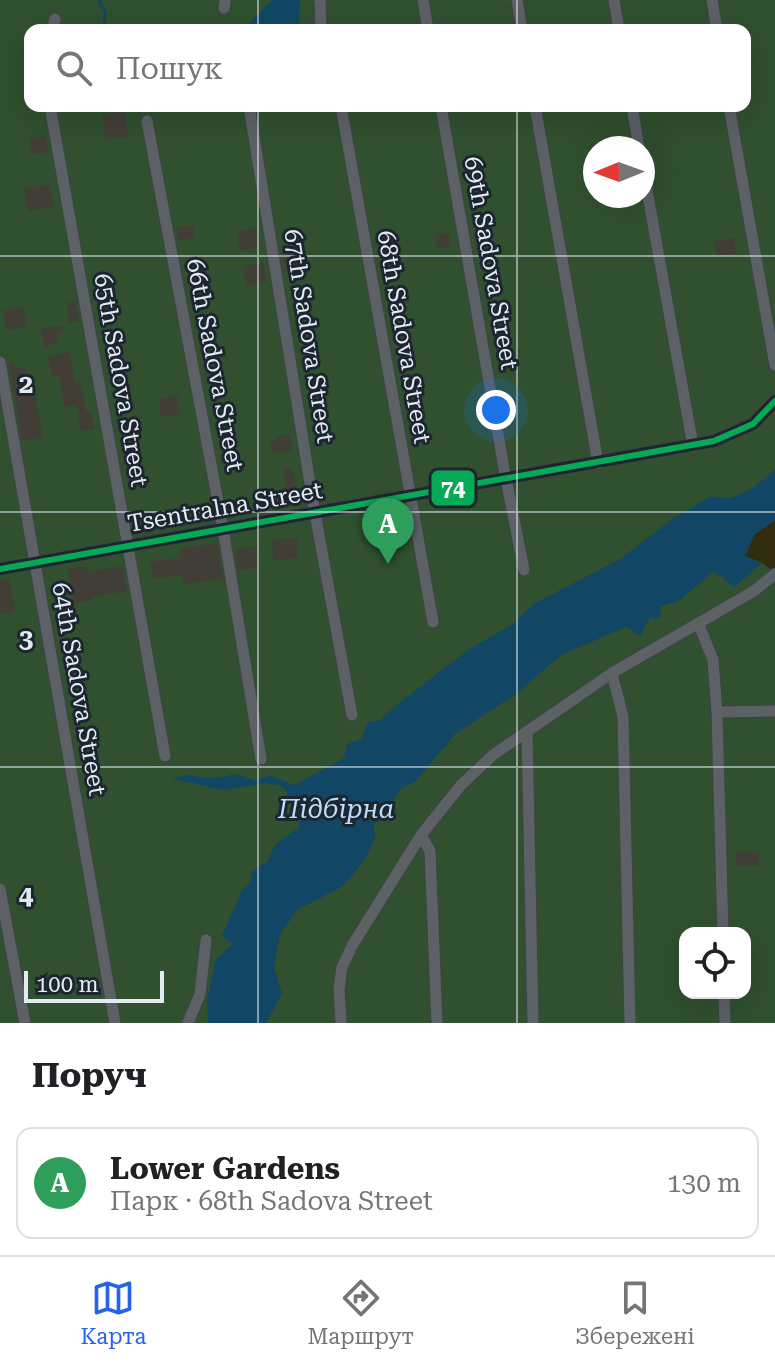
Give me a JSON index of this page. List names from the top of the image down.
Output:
{
  "streets": {
    "street": [
      "69th Sadova Street",
      "67th Sadova Street",
      "68th Sadova Street",
      "66th Sadova Street",
      "65th Sadova Street",
      "Tsentralna Street",
      "64th Sadova Street"
    ]
  },
  "crossings": [
    ["69th Sadova Street", "Tsentralna Street"],
    ["67th Sadova Street", "Tsentralna Street"],
    ["68th Sadova Street", "Tsentralna Street"],
    ["66th Sadova Street", "Tsentralna Street"],
    ["65th Sadova Street", "Tsentralna Street"],
    ["Tsentralna Street", "64th Sadova Street"]
  ],
  "water": ["Підбірна"],
  "lines": ["transit line 74"],
  "scale_bar": "100 m",
  "north": "left",
  "page": {
    "search": "Пошук",
    "pins": "A",
    "scale": "100 m",
    "heading": "Поруч",
    "list": [
      {
        "mark": "A",
        "name": "Lower Gardens",
        "note": "Парк · 68th Sadova Street",
        "value": "130 m"
      }
    ],
    "nav": ["Карта", "Маршрут", "Збережені"]
  },
  "grid": {
    "rows": ["2", "3", "4"]
  }
}
